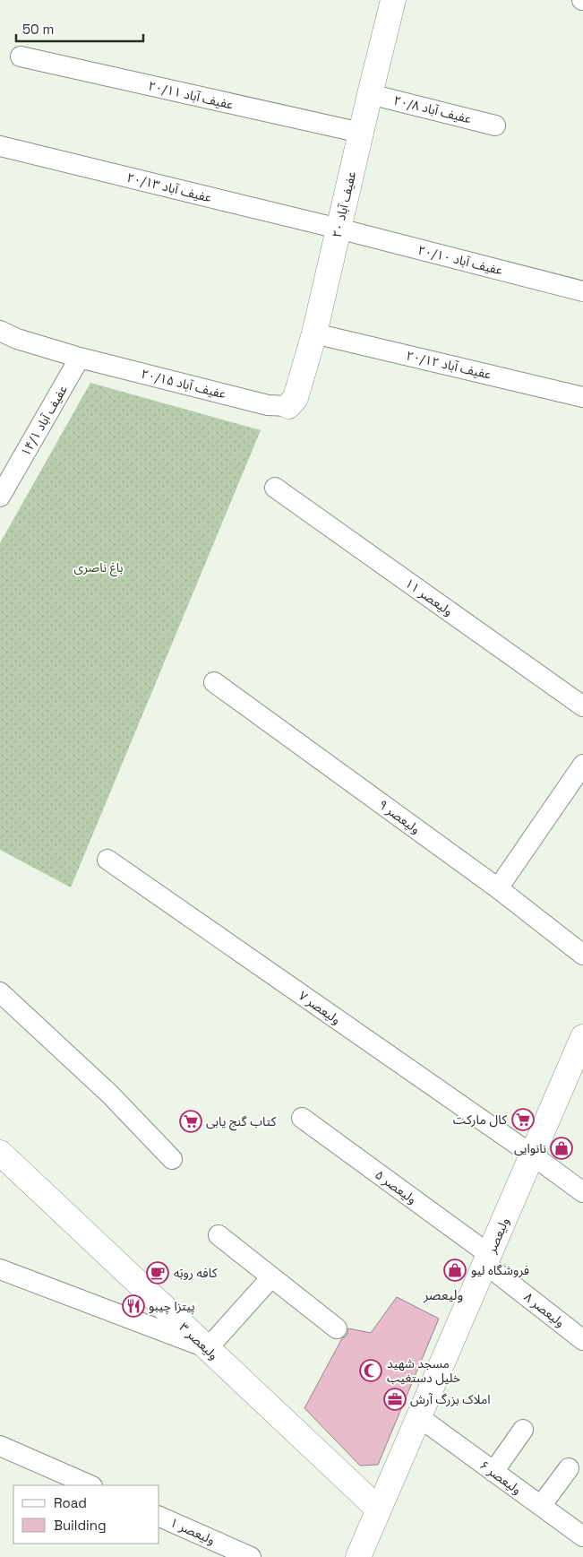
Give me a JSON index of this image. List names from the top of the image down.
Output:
{
  "streets": {
    "street": [
      "عفیف آباد ۲۰/۱۱",
      "عفیف آباد ۲۰/۸",
      "عفیف آباد ۲۰/۱۳",
      "عفیف آباد ۲۰",
      "عفیف آباد ۲۰/۱۰",
      "عفیف آباد ۲۰/۱۲",
      "عفیف آباد ۲۰/۱۵",
      "عفیف آباد ۱۴/۱",
      "۱۱ ولیعصر",
      "۹ ولیعصر",
      "۷ ولیعصر",
      "۵ ولیعصر",
      "ولیعصر",
      "۸ ولیعصر",
      "۳ ولیعصر",
      "۶ ولیعصر",
      "۱ ولیعصر"
    ]
  },
  "crossings": [
    ["عفیف آباد ۲۰/۱۱", "عفیف آباد ۲۰"],
    ["عفیف آباد ۲۰/۸", "عفیف آباد ۲۰"],
    ["عفیف آباد ۲۰/۱۳", "عفیف آباد ۲۰"],
    ["عفیف آباد ۲۰/۱۳", "عفیف آباد ۲۰/۱۰"],
    ["عفیف آباد ۲۰", "عفیف آباد ۲۰/۱۰"],
    ["عفیف آباد ۲۰", "عفیف آباد ۲۰/۱۲"],
    ["عفیف آباد ۲۰", "عفیف آباد ۲۰/۱۵"],
    ["عفیف آباد ۲۰/۱۵", "عفیف آباد ۱۴/۱"],
    ["۷ ولیعصر", "ولیعصر"],
    ["۵ ولیعصر", "ولیعصر"],
    ["۵ ولیعصر", "۸ ولیعصر"],
    ["ولیعصر", "۸ ولیعصر"],
    ["ولیعصر", "۳ ولیعصر"],
    ["ولیعصر", "۶ ولیعصر"]
  ],
  "districts": ["ولیعصر"],
  "parks": ["باغ ناصری"],
  "places": {
    "supermarket": ["کال مارکت", "کتاب گنج یابی"],
    "shop": ["نانوایی", "فروشگاه لیو"],
    "cafe": ["کافه روبَه"],
    "restaurant": ["پیتزا چیبو"],
    "mosque": ["مسجد شهید خلیل دستغیب"],
    "office": ["املاک بزرگ آرش"]
  },
  "legend": ["Road", "Building"],
  "scale_bar": "50 m"
}
